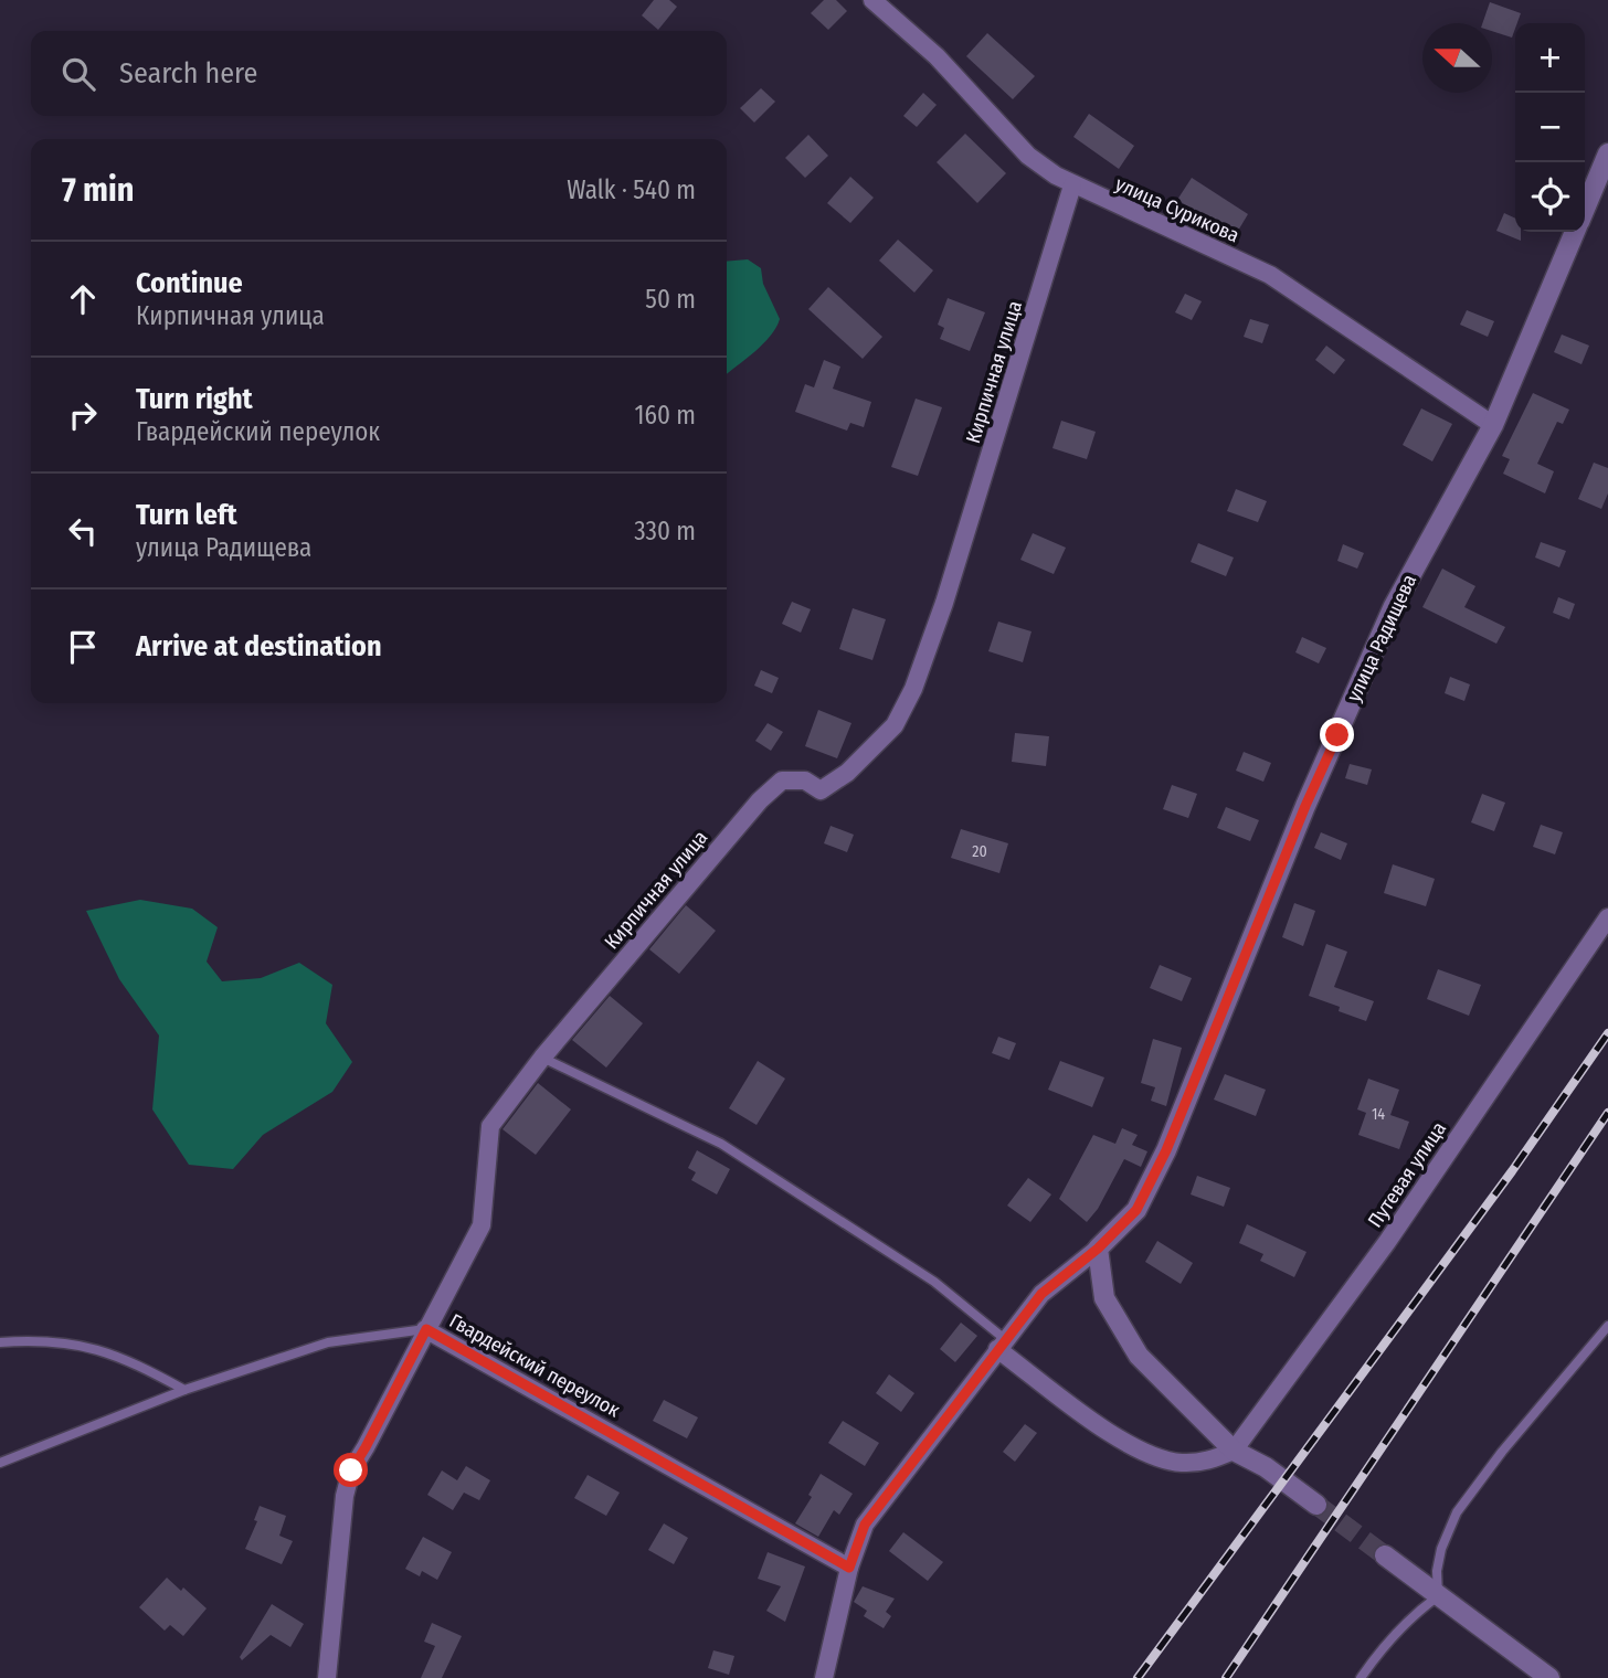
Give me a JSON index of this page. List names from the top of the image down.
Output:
{
  "streets": {
    "street": [
      "улица Сурикова",
      "Кирпичная улица",
      "улица Радищева",
      "Путевая улица",
      "Гвардейский переулок"
    ]
  },
  "crossings": [
    ["улица Сурикова", "Кирпичная улица"],
    ["улица Сурикова", "улица Радищева"],
    ["Кирпичная улица", "Гвардейский переулок"],
    ["улица Радищева", "Гвардейский переулок"]
  ],
  "house_numbers": ["20", "14"],
  "north": "left",
  "page": {
    "map_buttons": ["+", "−"],
    "search": "Search here",
    "heading": ["7 min", "Walk · 540 m"],
    "list": [
      ["Continue", "Кирпичная улица", "50 m"],
      ["Turn right", "Гвардейский переулок", "160 m"],
      ["Turn left", "улица Радищева", "330 m"],
      "Arrive at destination"
    ]
  }
}
